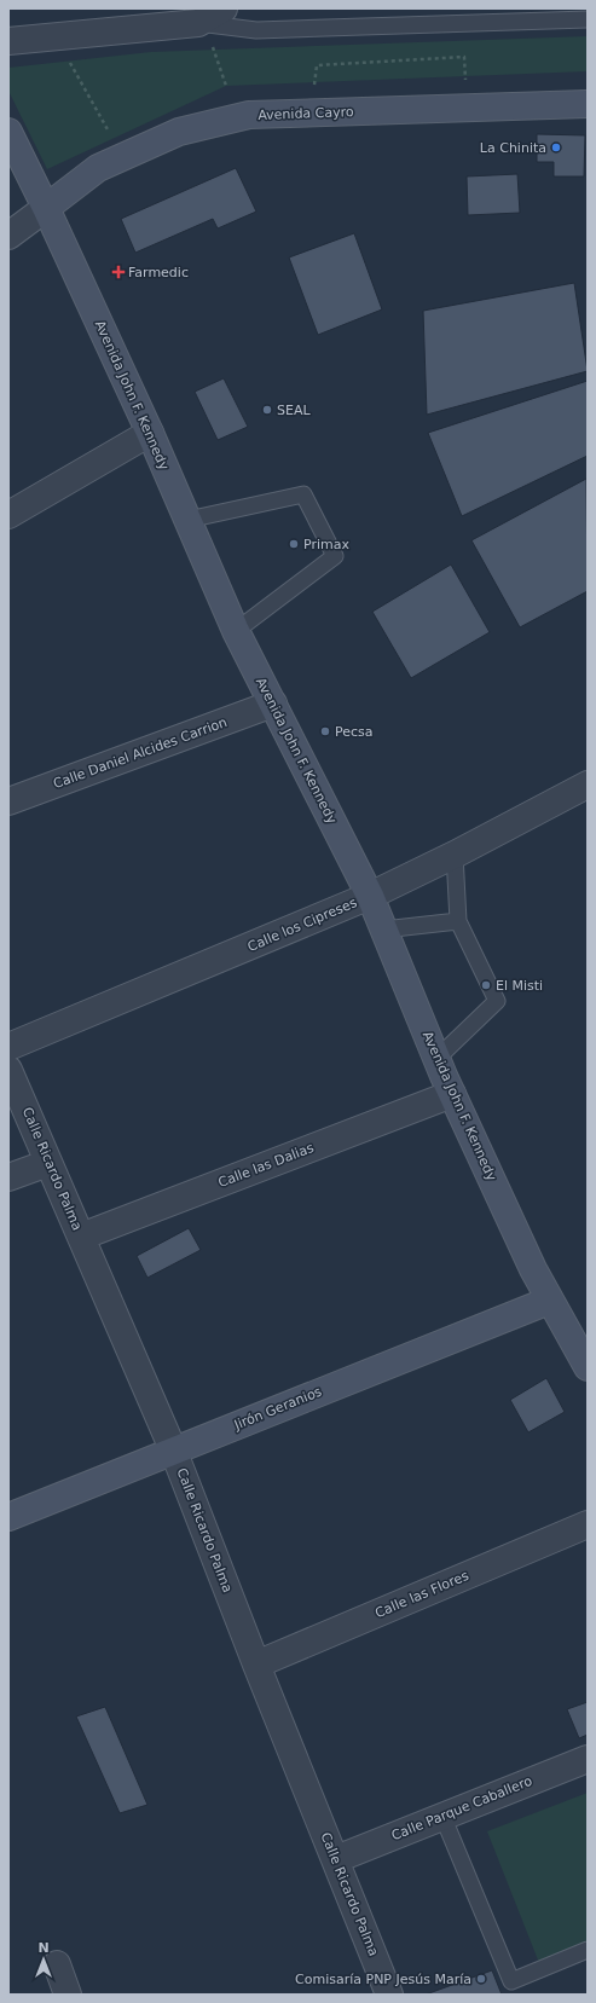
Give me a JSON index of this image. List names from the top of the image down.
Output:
{
  "streets": {
    "main road": ["Avenida Cayro", "Avenida John F. Kennedy", "Jirón Geranios"],
    "street": [
      "Calle Daniel Alcides Carrion",
      "Calle los Cipreses",
      "Calle las Dalias",
      "Calle Ricardo Palma",
      "Calle las Flores",
      "Calle Parque Caballero"
    ]
  },
  "crossings": [
    ["Avenida Cayro", "Avenida John F. Kennedy"],
    ["Avenida John F. Kennedy", "Calle Daniel Alcides Carrion"],
    ["Avenida John F. Kennedy", "Calle los Cipreses"],
    ["Avenida John F. Kennedy", "Calle las Dalias"],
    ["Avenida John F. Kennedy", "Jirón Geranios"],
    ["Calle las Dalias", "Calle Ricardo Palma"],
    ["Calle Ricardo Palma", "Jirón Geranios"],
    ["Calle Ricardo Palma", "Calle las Flores"],
    ["Calle Ricardo Palma", "Calle Parque Caballero"]
  ],
  "places": {
    "other": [
      "La Chinita",
      "SEAL",
      "Primax",
      "Pecsa",
      "El Misti",
      "Comisaría PNP Jesús María"
    ],
    "health": ["Farmedic"]
  },
  "north": "top"
}
